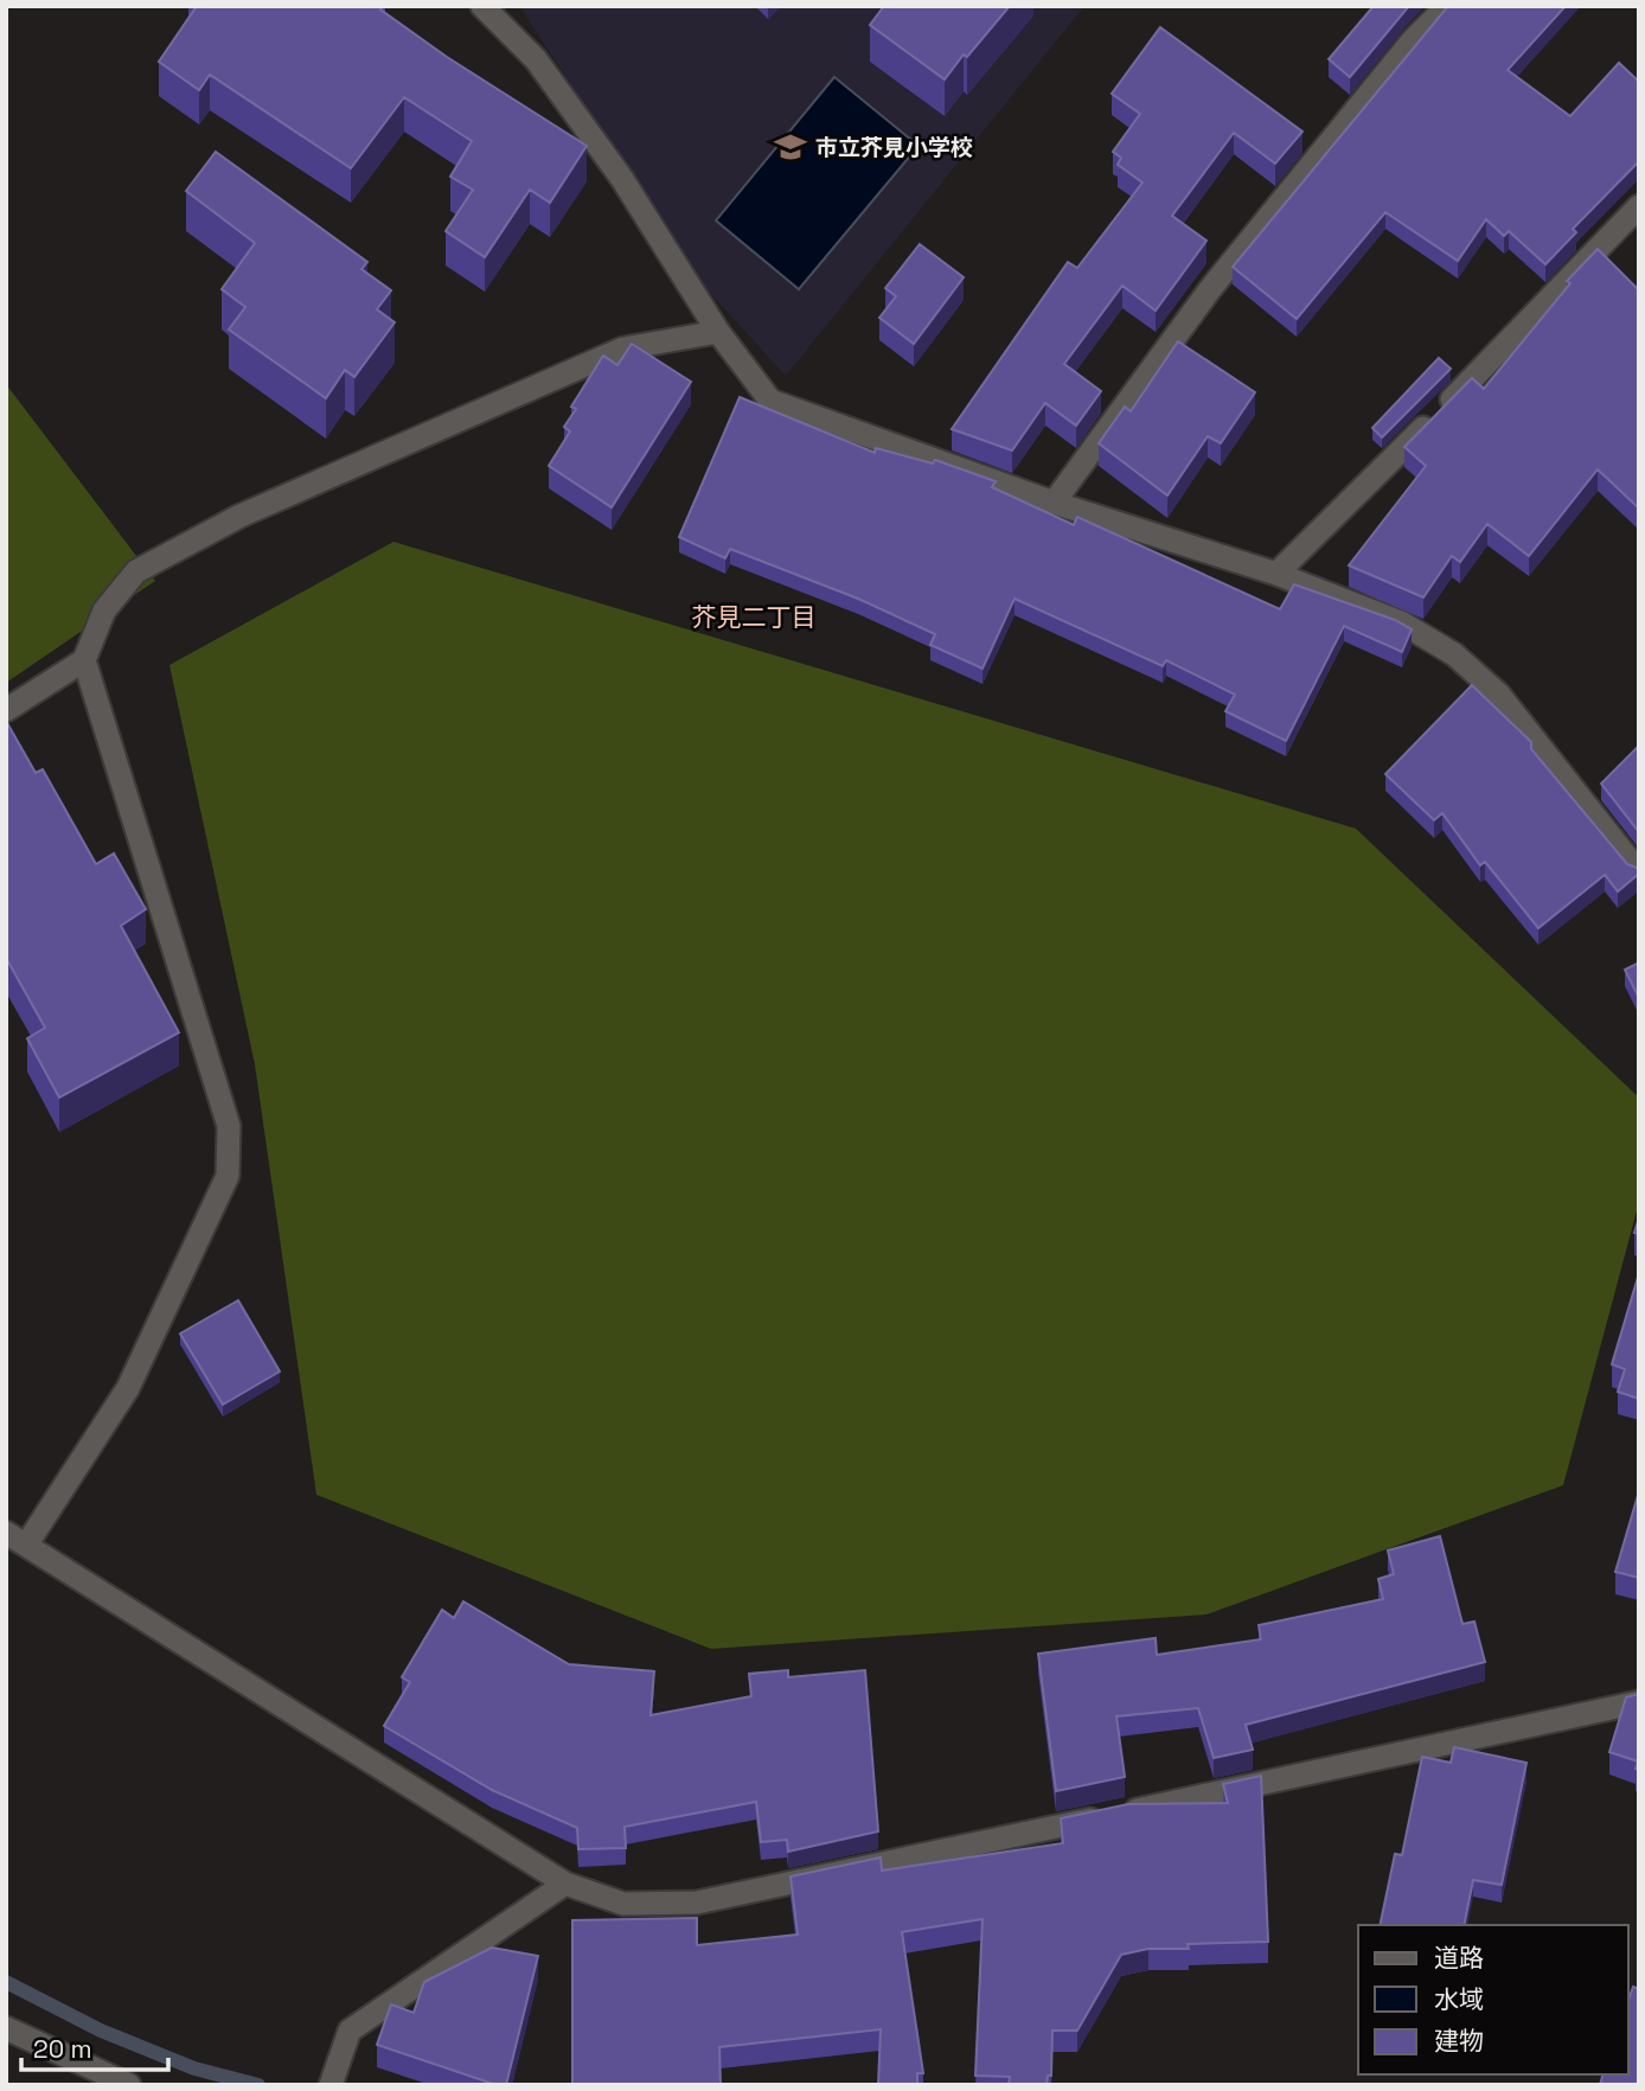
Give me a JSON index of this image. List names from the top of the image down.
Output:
{
  "districts": ["芥見二丁目"],
  "places": {
    "school or university": ["市立芥見小学校"]
  },
  "legend": ["道路", "水域", "建物"],
  "scale_bar": "20 m"
}
